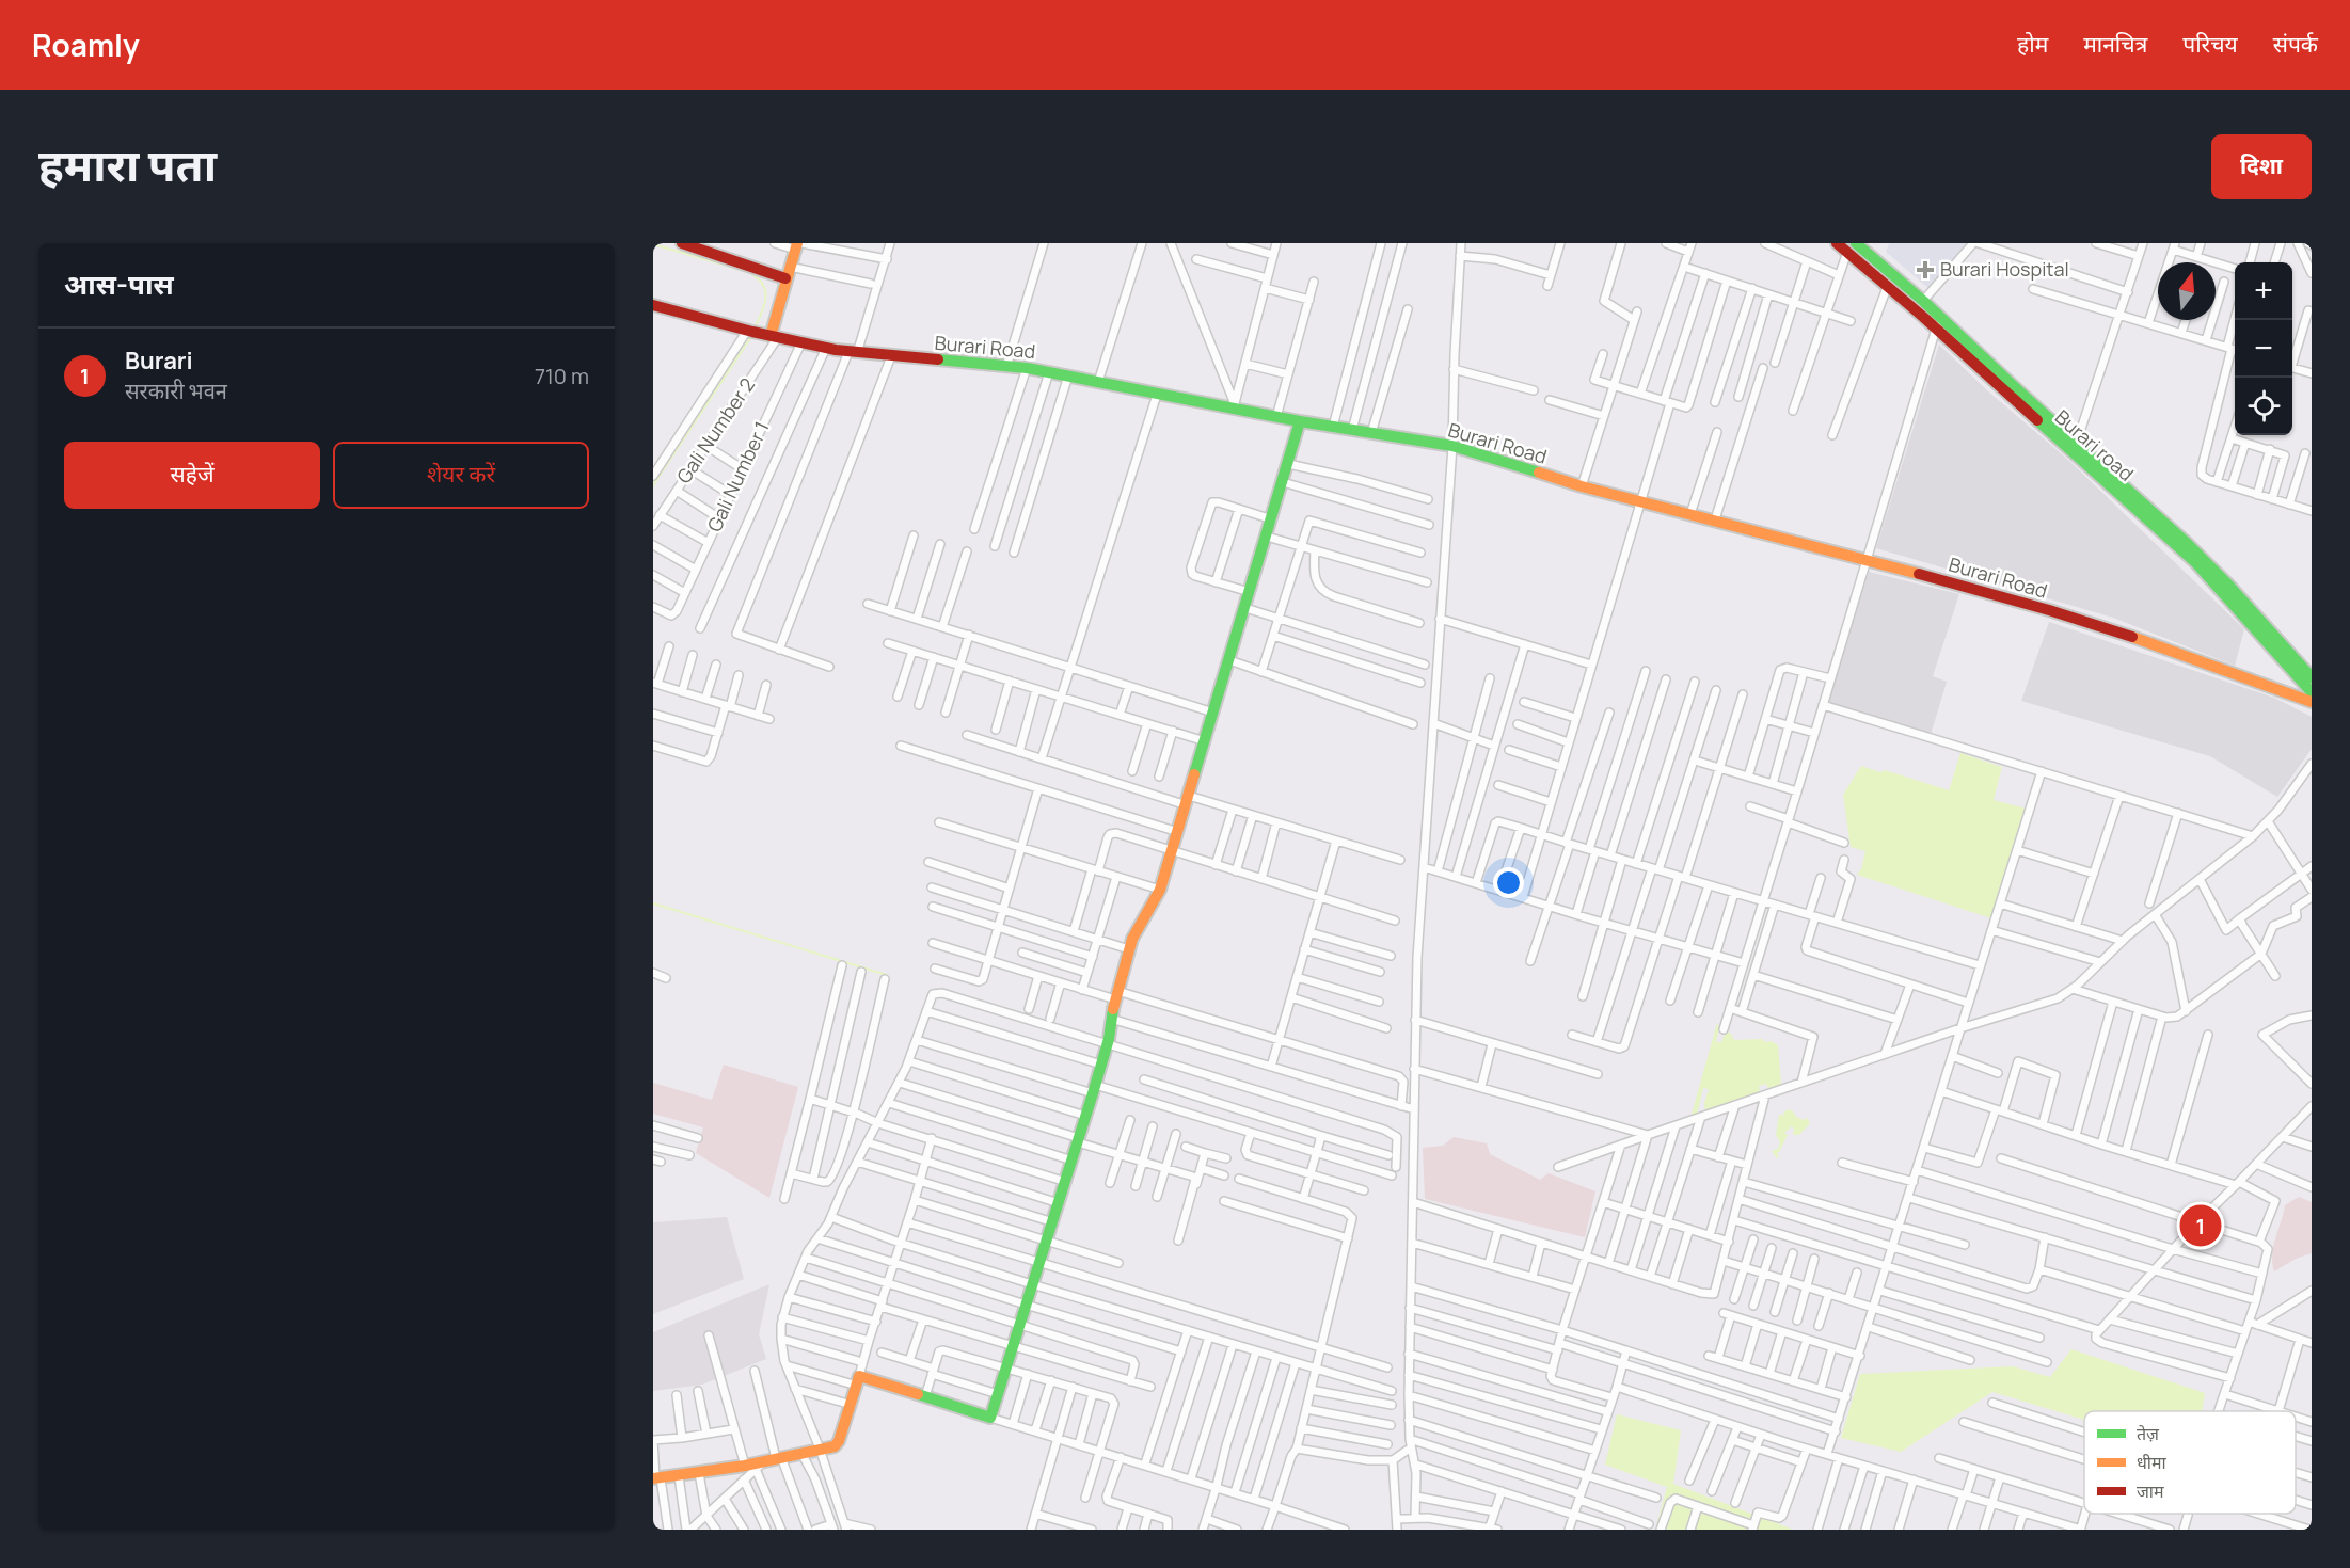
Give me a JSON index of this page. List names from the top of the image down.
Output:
{
  "streets": {
    "main road": ["Burari Road", "Burari road"],
    "street": ["Gali Number 2", "Gali Number 1"]
  },
  "crossings": [
    ["Burari Road", "Gali Number 2"],
    ["Burari Road", "Gali Number 1"]
  ],
  "places": {
    "health": ["Burari Hospital"]
  },
  "legend": ["तेज़", "धीमा", "जाम"],
  "north": "top",
  "page": {
    "header": "Roamly",
    "nav": [
      "होम",
      "मानचित्र",
      "परिचय",
      "संपर्क"
    ],
    "title": "हमारा पता",
    "buttons": [
      "दिशा",
      ["सहेजें", "शेयर करें"]
    ],
    "heading": "आस-पास",
    "map_buttons": ["+", "−"],
    "list": [
      {
        "mark": "1",
        "name": "Burari",
        "note": "सरकारी भवन",
        "value": "710 m"
      }
    ],
    "pins": "1"
  }
}
